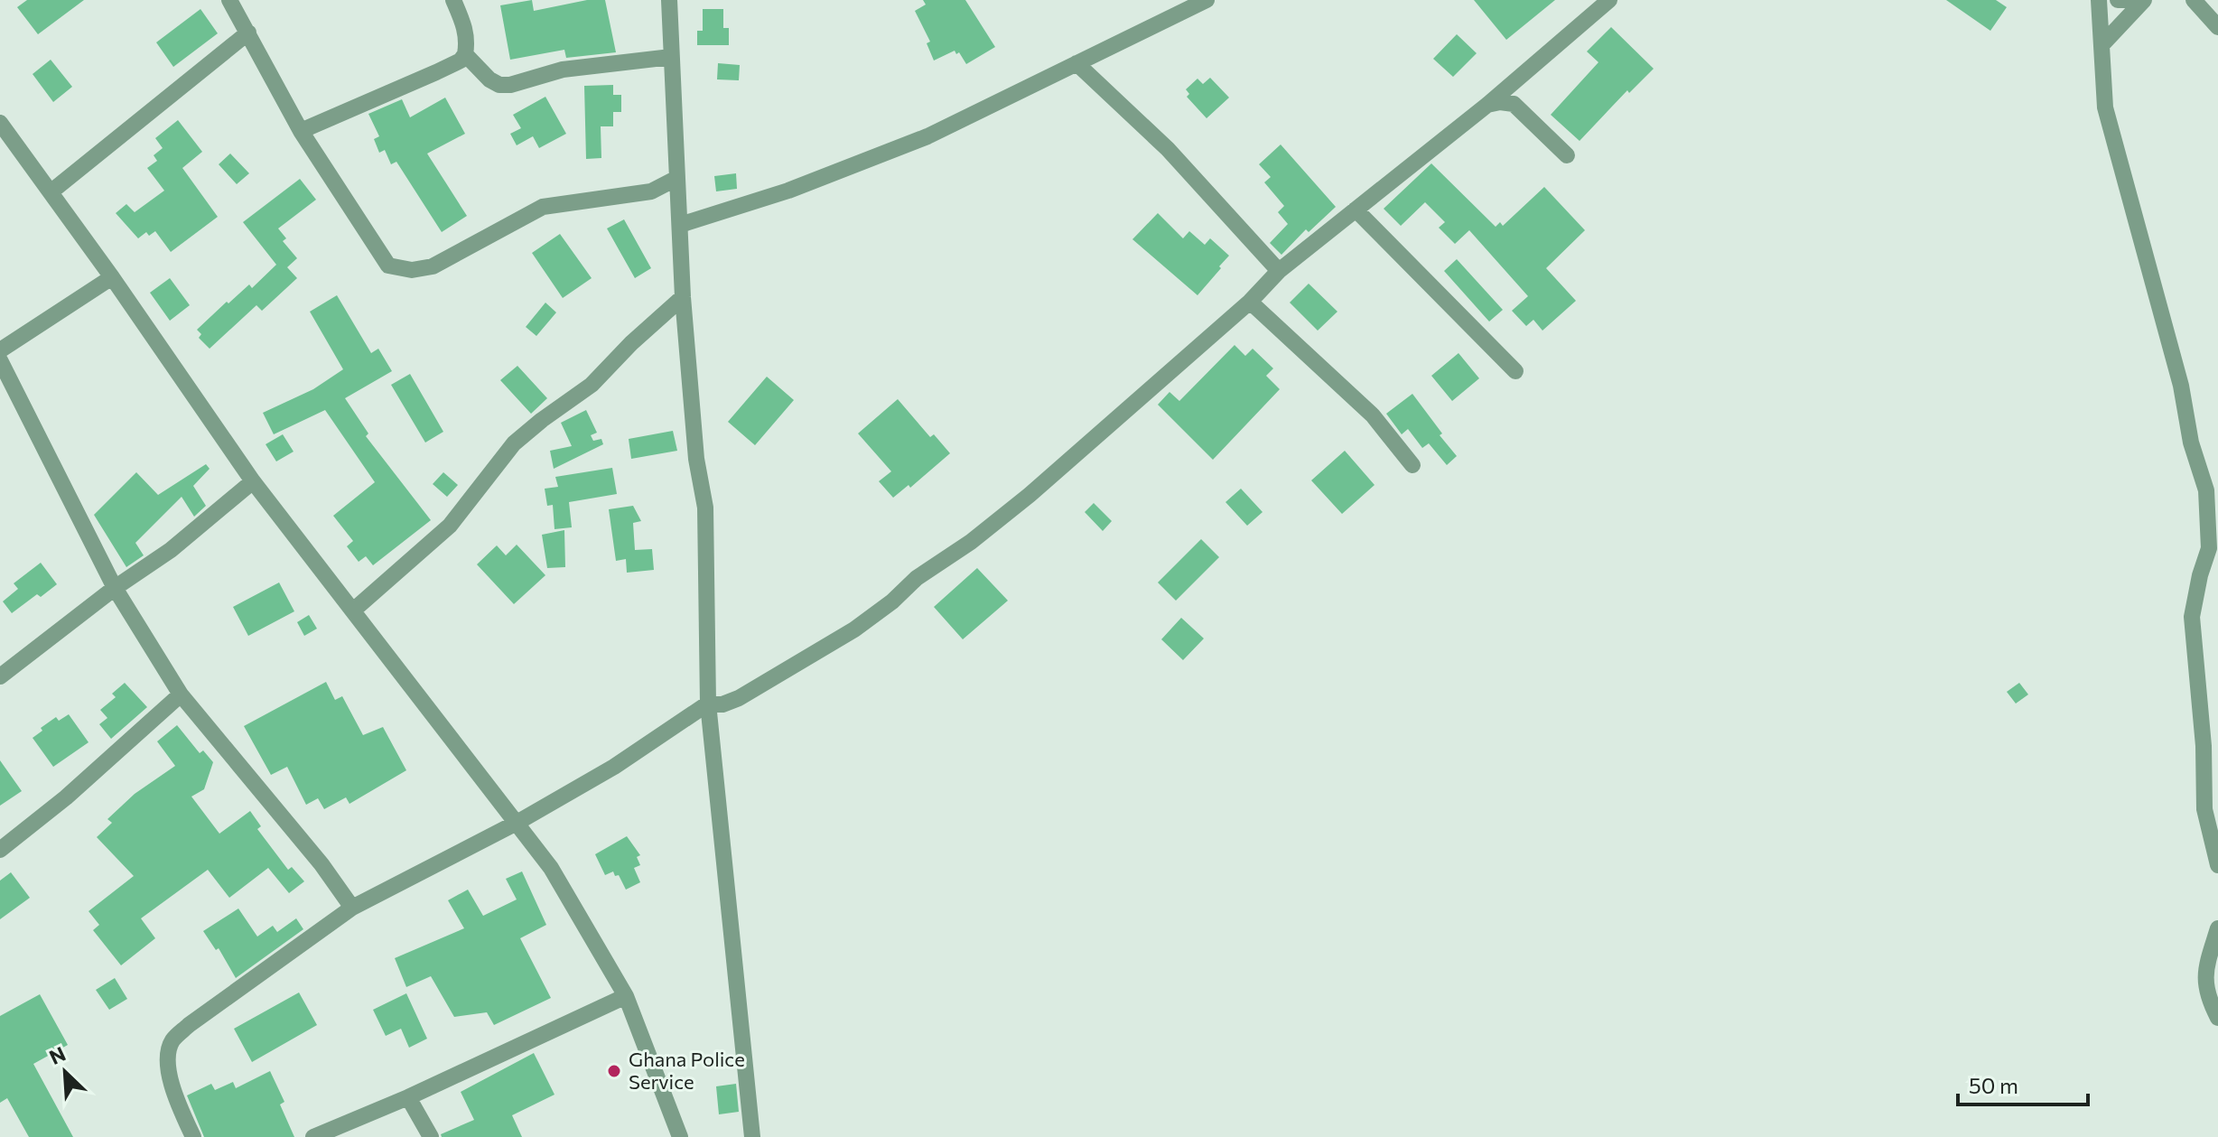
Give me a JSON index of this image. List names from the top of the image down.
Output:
{
  "places": ["Ghana Police Service"],
  "scale_bar": "50 m",
  "north": "top left"
}
